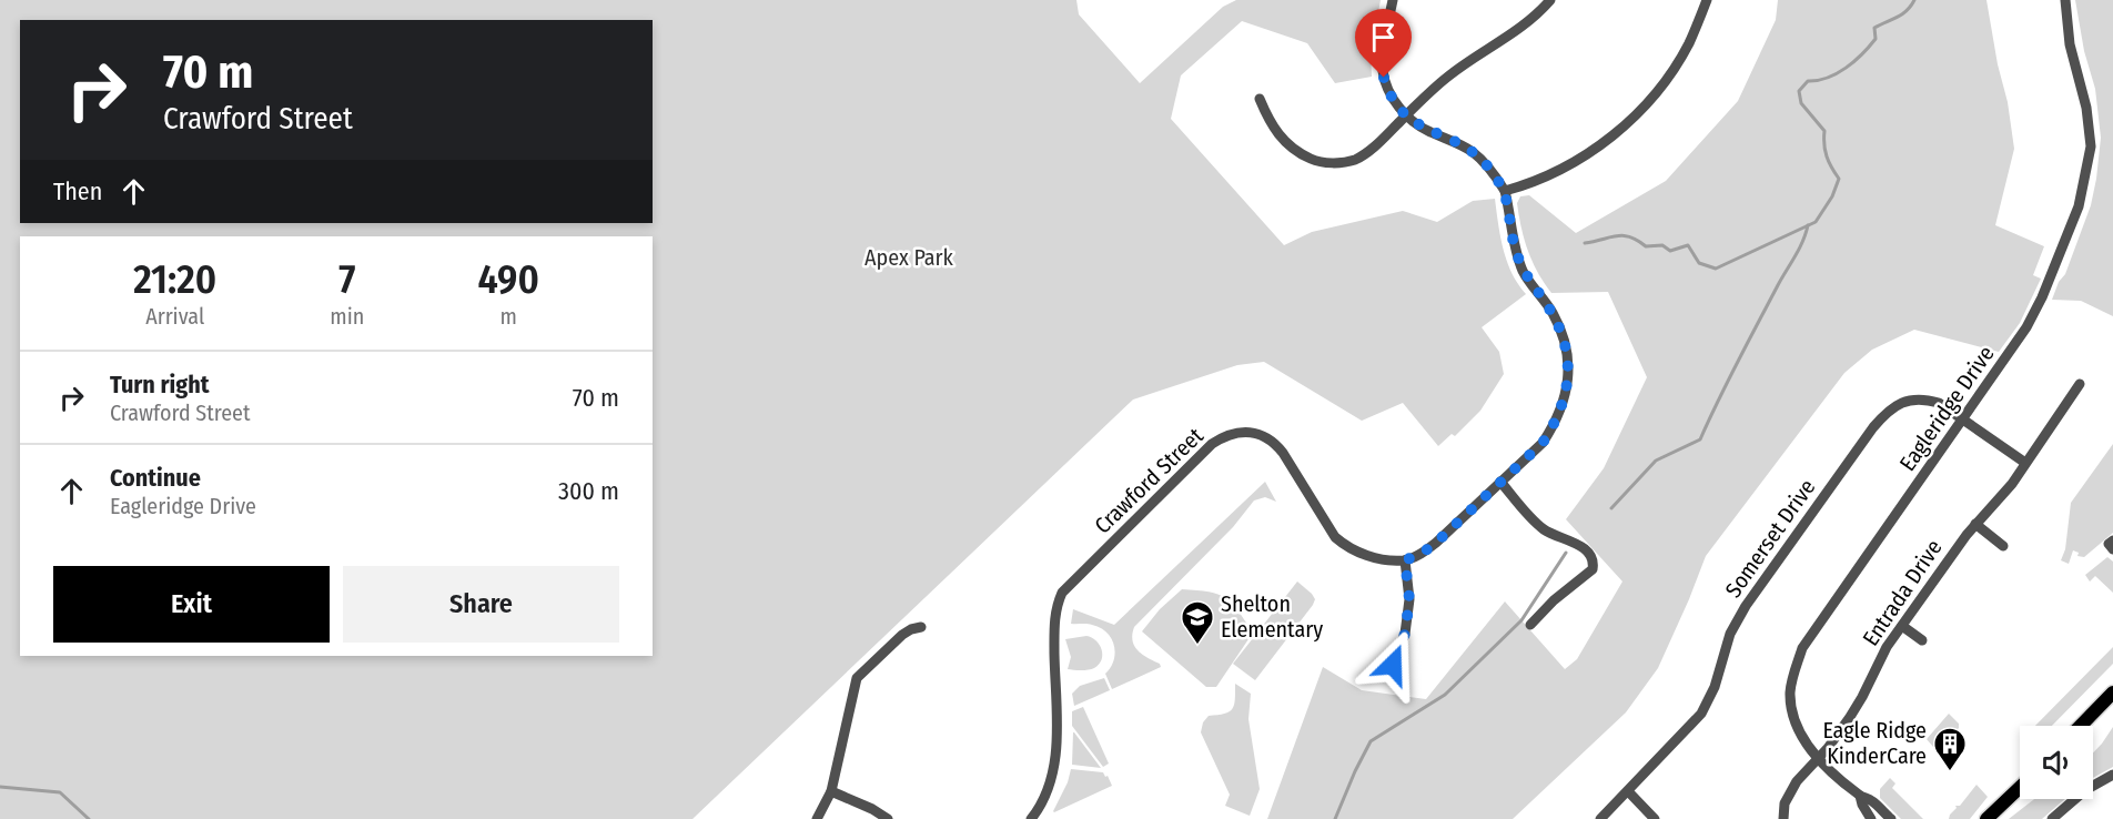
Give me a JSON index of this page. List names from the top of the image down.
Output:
{
  "streets": {
    "street": [
      "Eagleridge Drive",
      "Crawford Street",
      "Somerset Drive",
      "Entrada Drive"
    ]
  },
  "crossings": [
    ["Eagleridge Drive", "Somerset Drive"],
    ["Eagleridge Drive", "Entrada Drive"],
    ["Somerset Drive", "Entrada Drive"]
  ],
  "parks": ["Apex Park"],
  "places": {
    "school or university": ["Shelton Elementary"],
    "building": ["Eagle Ridge KinderCare"]
  },
  "page": {
    "turn": ["70 m", "Crawford Street"],
    "then": "Then",
    "eta": [
      "21:20",
      "Arrival",
      "7",
      "min",
      "490",
      "m"
    ],
    "list": [
      {
        "name": "Turn right",
        "note": "Crawford Street",
        "value": "70 m"
      },
      {
        "name": "Continue",
        "note": "Eagleridge Drive",
        "value": "300 m"
      }
    ],
    "buttons": ["Exit", "Share"]
  }
}
